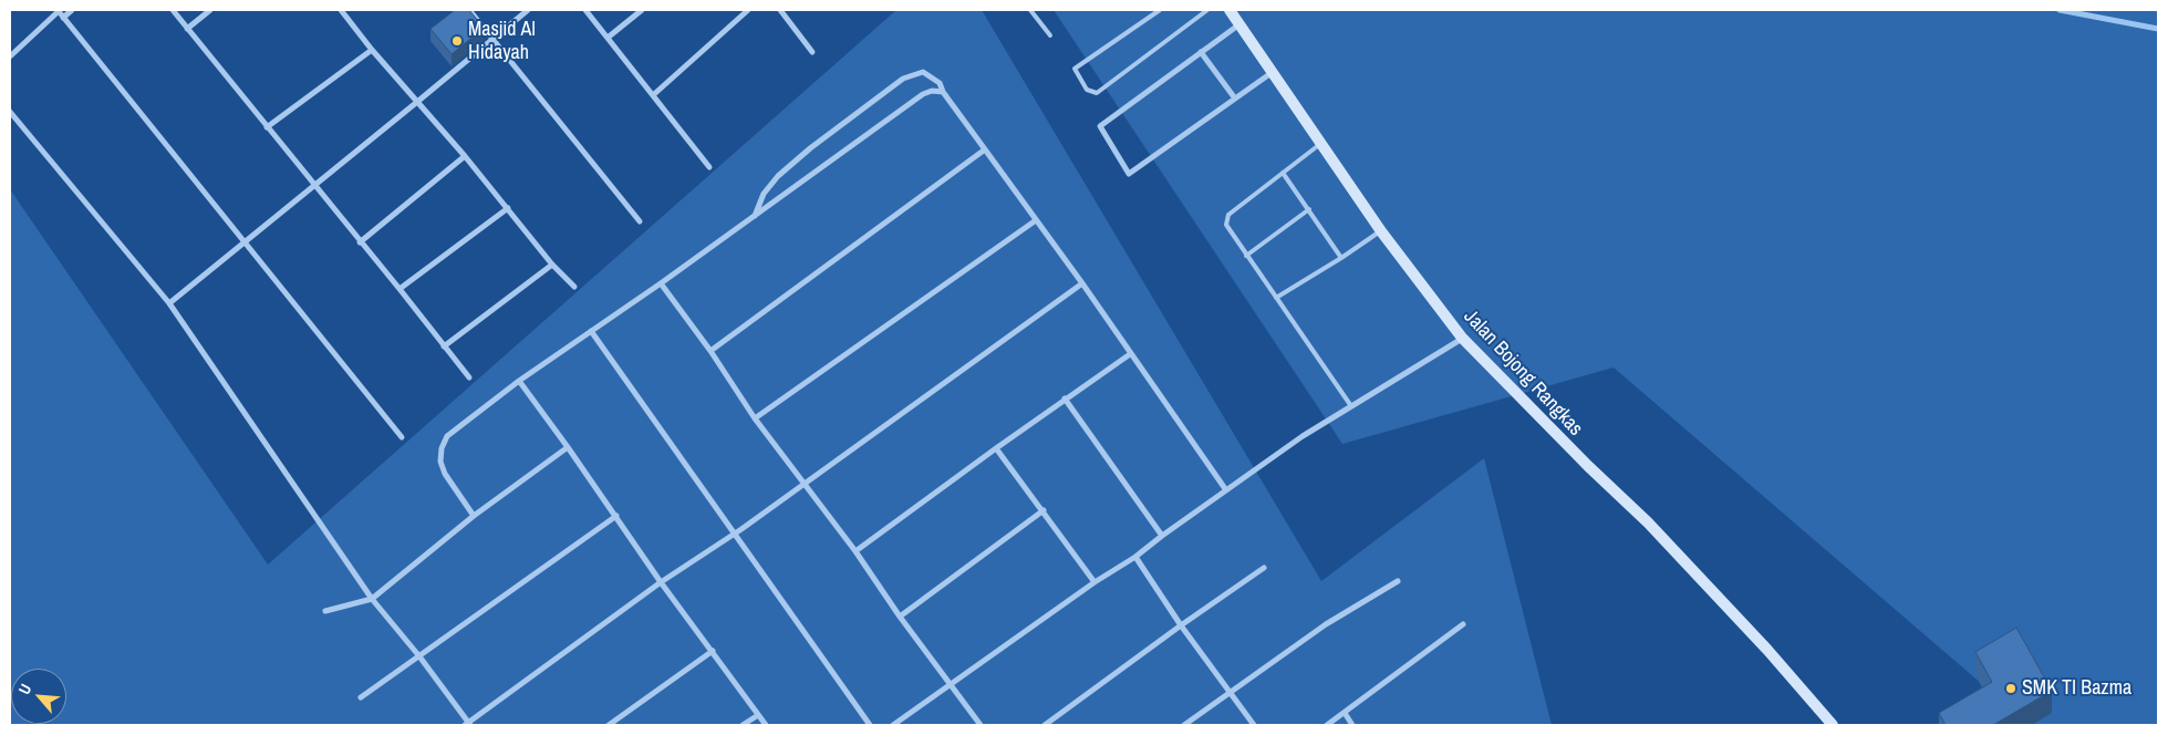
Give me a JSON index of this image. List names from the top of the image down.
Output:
{
  "streets": {
    "main road": ["Jalan Bojong Rangkas"]
  },
  "places": ["Masjid Al Hidayah", "SMK TI Bazma"],
  "north": "top left"
}
